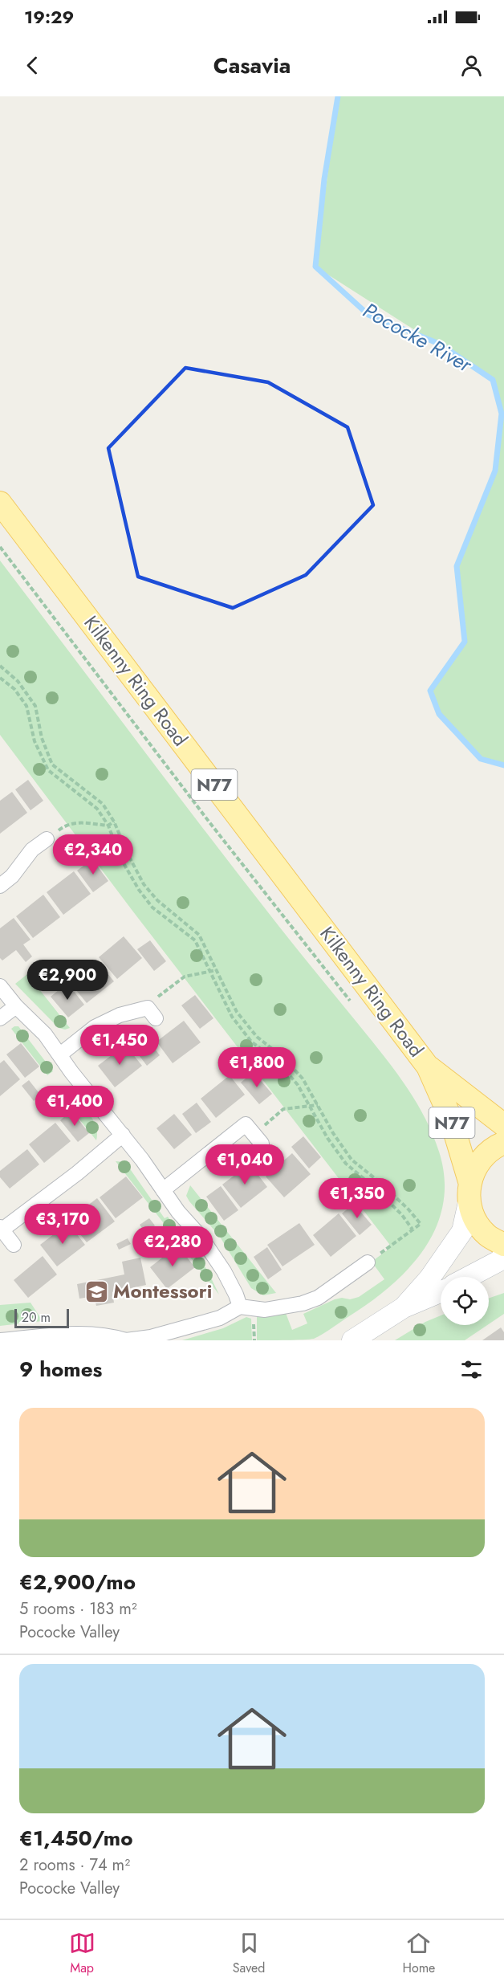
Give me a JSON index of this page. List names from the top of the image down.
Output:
{
  "streets": {
    "main road": ["Kilkenny Ring Road", "N77"]
  },
  "crossings": [
    ["Kilkenny Ring Road", "N77"]
  ],
  "water": ["Pococke River"],
  "places": {
    "school or university": ["Montessori"]
  },
  "scale_bar": "20 m",
  "page": {
    "status": "19:29",
    "header": "Casavia",
    "price": [
      "€2,340",
      "€2,900",
      "€1,450",
      "€1,800",
      "€1,400",
      "€1,040",
      "€1,350",
      "€3,170",
      "€2,280"
    ],
    "scale": "20 m",
    "heading": "9 homes",
    "list": [
      {
        "name": "€2,900/mo",
        "note": "5 rooms · 183 m² · Pococke Valley"
      },
      {
        "name": "€1,450/mo",
        "note": "2 rooms · 74 m² · Pococke Valley"
      }
    ],
    "tabs": ["Map", "Saved", "Home"]
  }
}
